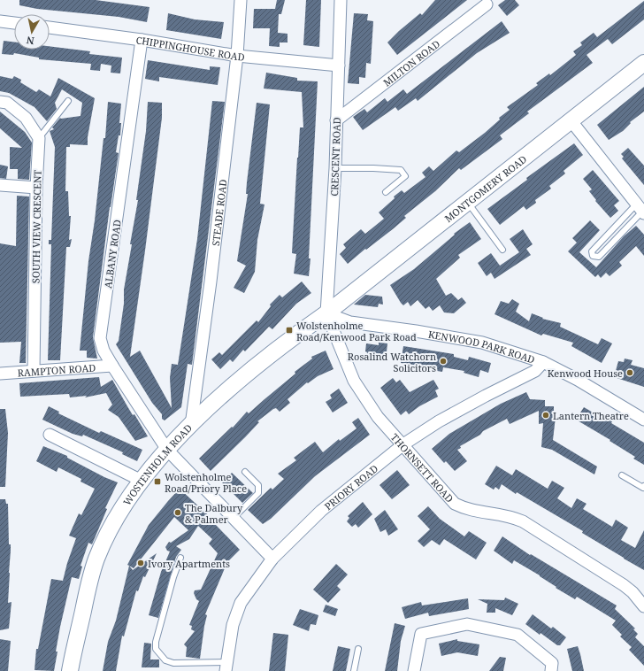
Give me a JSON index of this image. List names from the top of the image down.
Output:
{
  "streets": {
    "street": [
      "CHIPPINGHOUSE ROAD",
      "MILTON ROAD",
      "CRESCENT ROAD",
      "MONTGOMERY ROAD",
      "STEADE ROAD",
      "SOUTH VIEW CRESCENT",
      "ALBANY ROAD",
      "KENWOOD PARK ROAD",
      "RAMPTON ROAD",
      "WOSTENHOLM ROAD",
      "THORNSETT ROAD",
      "PRIORY ROAD"
    ]
  },
  "crossings": [
    ["CHIPPINGHOUSE ROAD", "CRESCENT ROAD"],
    ["CHIPPINGHOUSE ROAD", "STEADE ROAD"],
    ["CHIPPINGHOUSE ROAD", "ALBANY ROAD"],
    ["MILTON ROAD", "CRESCENT ROAD"],
    ["CRESCENT ROAD", "MONTGOMERY ROAD"],
    ["CRESCENT ROAD", "KENWOOD PARK ROAD"],
    ["CRESCENT ROAD", "WOSTENHOLM ROAD"],
    ["CRESCENT ROAD", "THORNSETT ROAD"],
    ["MONTGOMERY ROAD", "KENWOOD PARK ROAD"],
    ["MONTGOMERY ROAD", "WOSTENHOLM ROAD"],
    ["MONTGOMERY ROAD", "THORNSETT ROAD"],
    ["STEADE ROAD", "WOSTENHOLM ROAD"],
    ["SOUTH VIEW CRESCENT", "RAMPTON ROAD"],
    ["ALBANY ROAD", "RAMPTON ROAD"],
    ["ALBANY ROAD", "WOSTENHOLM ROAD"],
    ["ALBANY ROAD", "PRIORY ROAD"],
    ["KENWOOD PARK ROAD", "WOSTENHOLM ROAD"],
    ["KENWOOD PARK ROAD", "THORNSETT ROAD"],
    ["KENWOOD PARK ROAD", "PRIORY ROAD"],
    ["WOSTENHOLM ROAD", "THORNSETT ROAD"],
    ["THORNSETT ROAD", "PRIORY ROAD"]
  ],
  "places": {
    "transit": ["Wolstenholme Road/Kenwood Park Road", "Wolstenholme Road/Priory Place"],
    "other": [
      "Rosalind Watchorn Solicitors",
      "Kenwood House",
      "Lantern Theatre",
      "The Dalbury & Palmer",
      "Ivory Apartments"
    ]
  },
  "north": "bottom"
}
